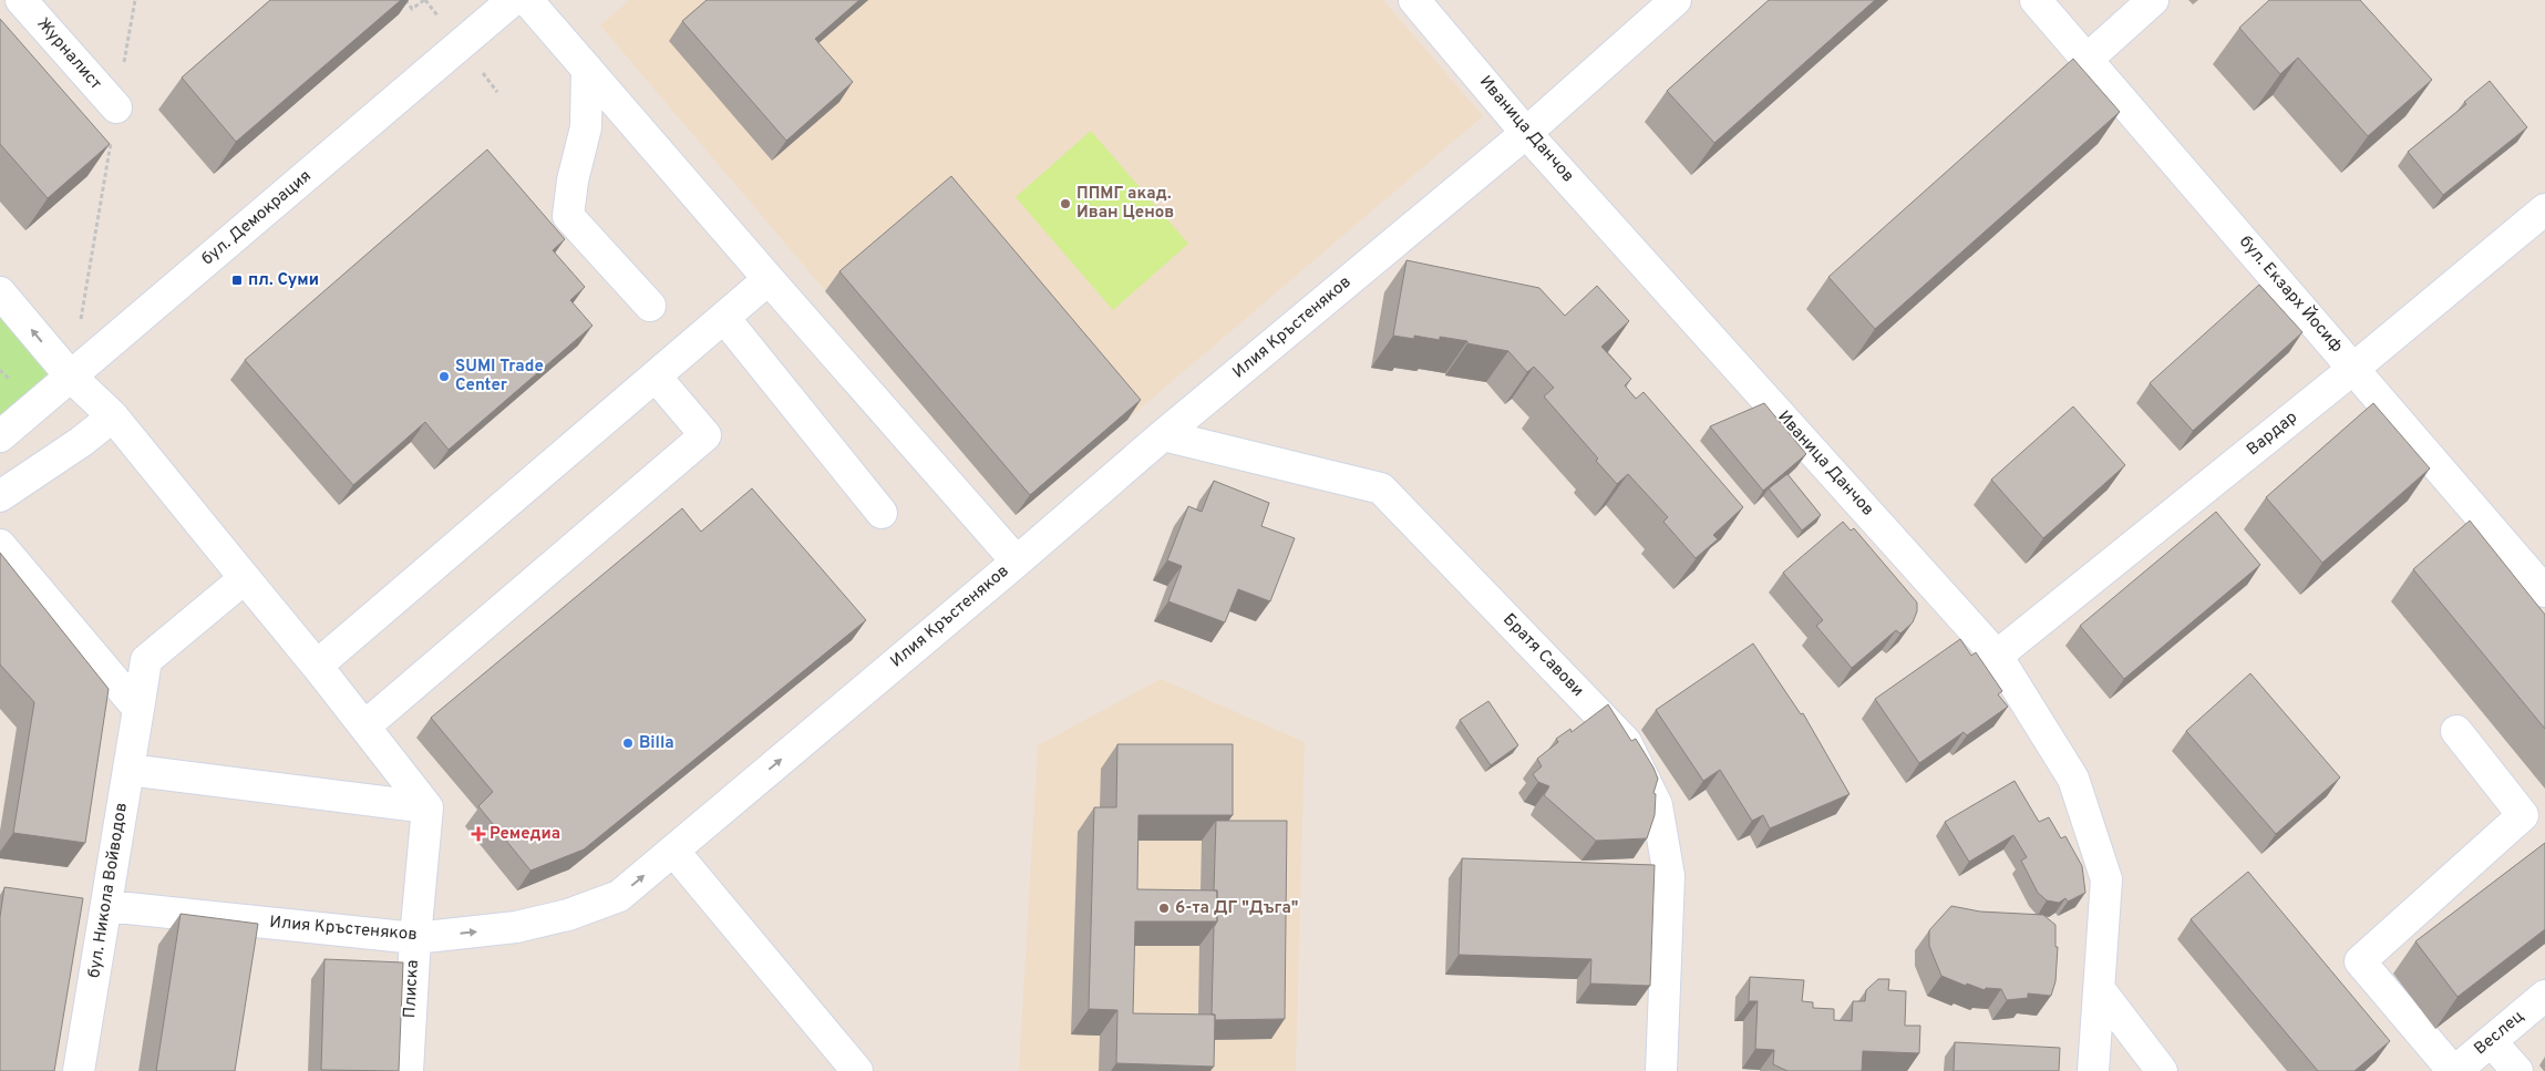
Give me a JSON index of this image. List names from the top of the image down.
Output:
{
  "streets": {
    "street": [
      "Журналист",
      "Иваница Данчов",
      "бул. Демокрация",
      "бул. Екзарх Йосиф",
      "Илия Кръстеняков",
      "Вардар",
      "Братя Савови",
      "бул. Никола Войводов",
      "Плиска",
      "Веслец"
    ]
  },
  "crossings": [
    ["Иваница Данчов", "Илия Кръстеняков"],
    ["Иваница Данчов", "Вардар"],
    ["бул. Екзарх Йосиф", "Вардар"],
    ["Илия Кръстеняков", "Братя Савови"],
    ["Илия Кръстеняков", "бул. Никола Войводов"],
    ["Илия Кръстеняков", "Плиска"]
  ],
  "one_way": ["Илия Кръстеняков"],
  "places": {
    "other": [
      "ППМГ акад. Иван Ценов",
      "SUMI Trade Center",
      "Billa",
      "6-та ДГ \"Дъга\""
    ],
    "transit": ["пл. Суми"],
    "health": ["Ремедиа"]
  }
}
